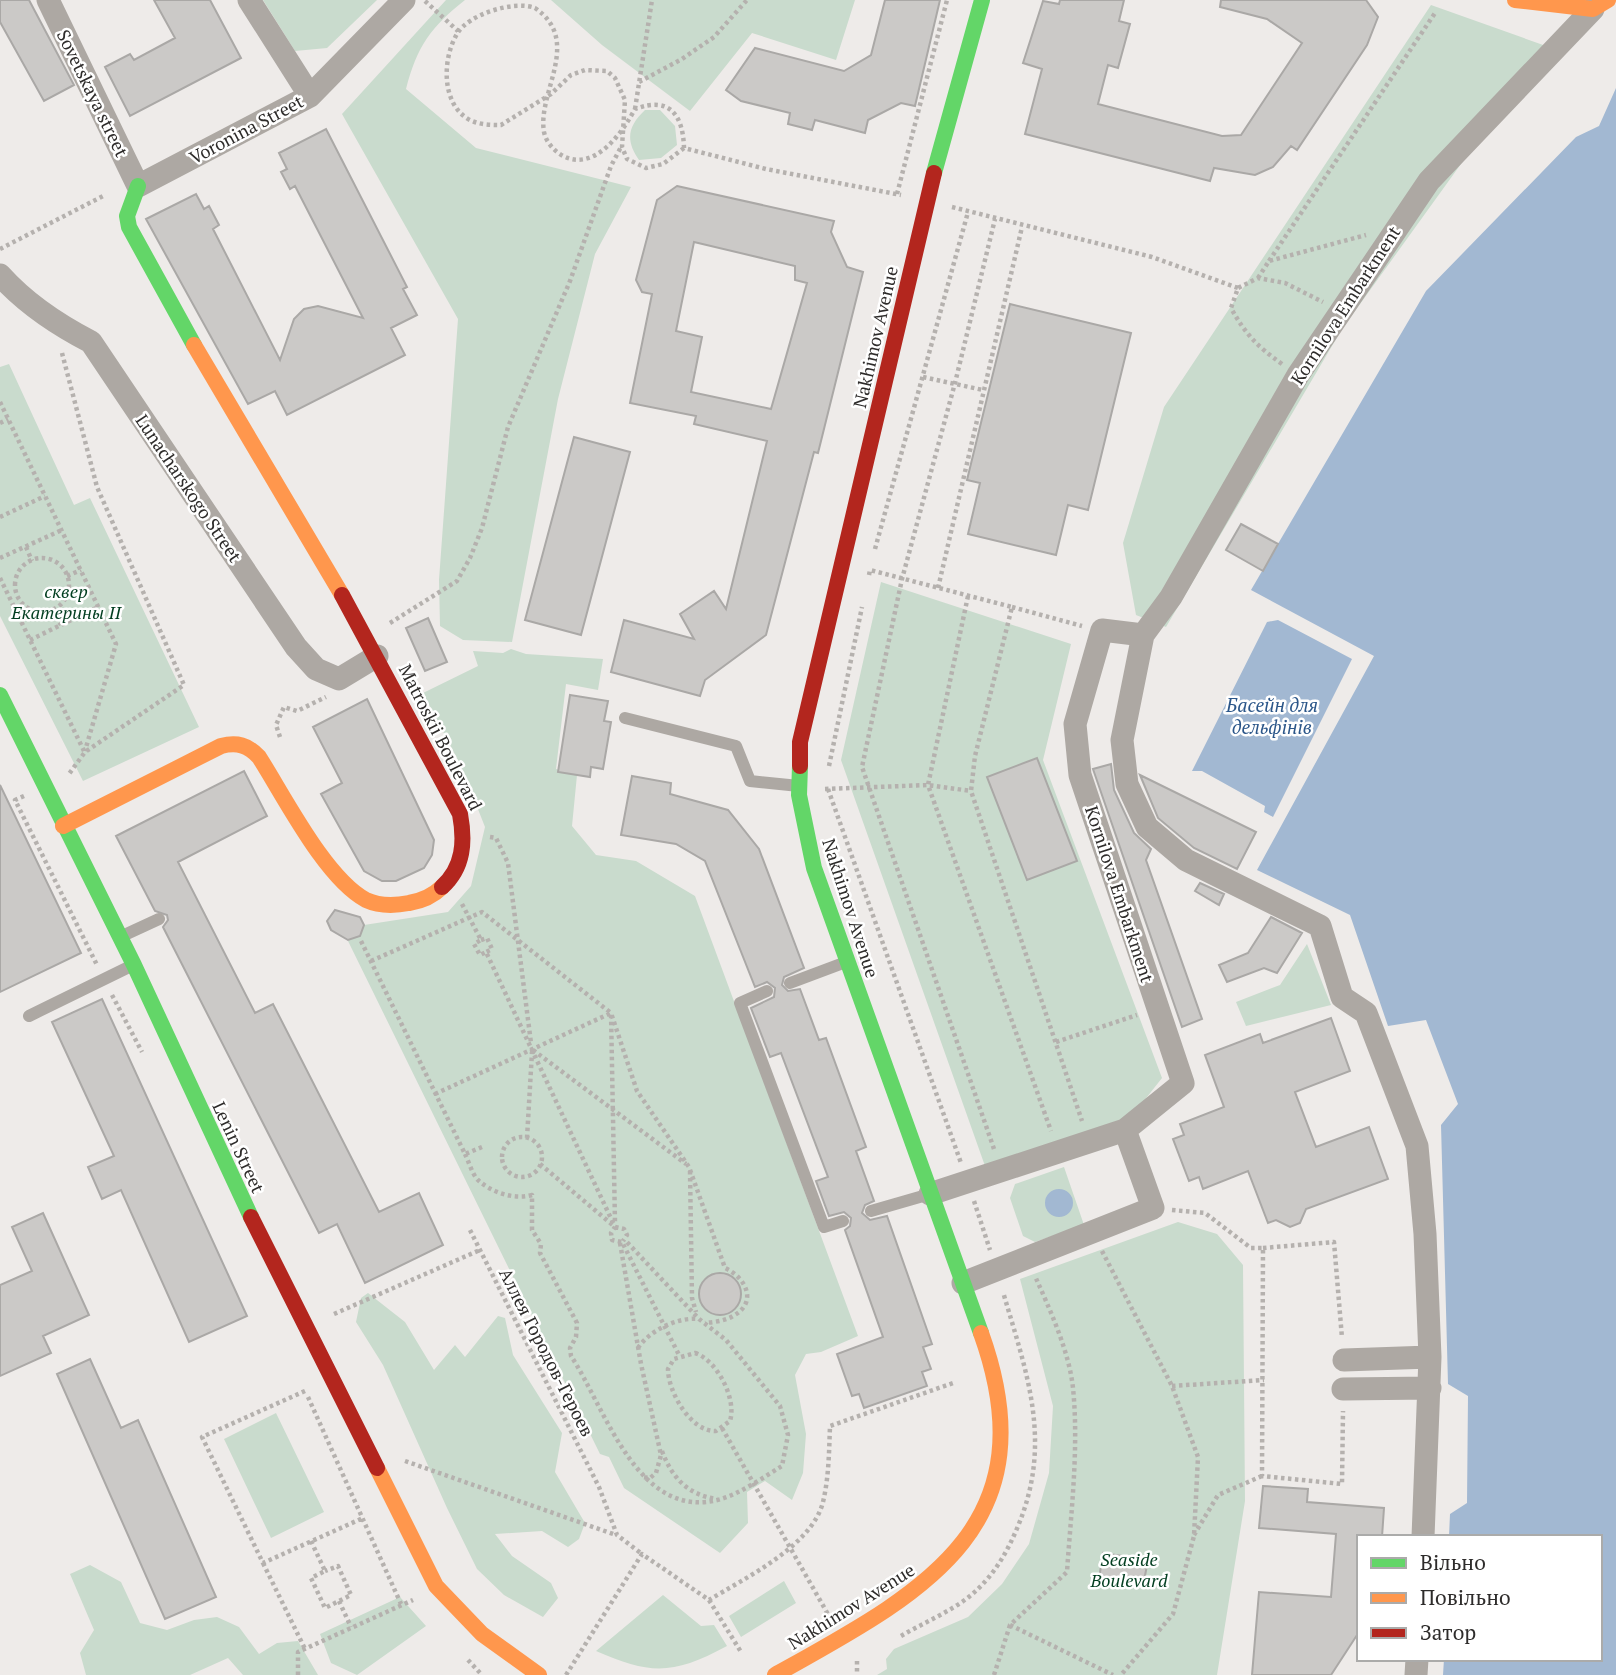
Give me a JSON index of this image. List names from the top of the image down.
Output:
{
  "streets": {
    "main road": ["Nakhimov Avenue", "Matroskii Boulevard", "Lenin Street"],
    "street": [
      "Sovetskaya street",
      "Voronina Street",
      "Kornilova Embarkment",
      "Lunacharskogo Street"
    ],
    "path": ["Аллея Городов-Героев"]
  },
  "crossings": [
    ["Sovetskaya street", "Voronina Street"],
    ["Sovetskaya street", "Matroskii Boulevard"],
    ["Voronina Street", "Matroskii Boulevard"],
    ["Lunacharskogo Street", "Matroskii Boulevard"],
    ["Matroskii Boulevard", "Lenin Street"]
  ],
  "water": ["Басейн для дельфiнiв"],
  "parks": ["cквер Екатерины II", "Seaside Boulevard"],
  "legend": ["Вільно", "Повільно", "Затор"]
}
